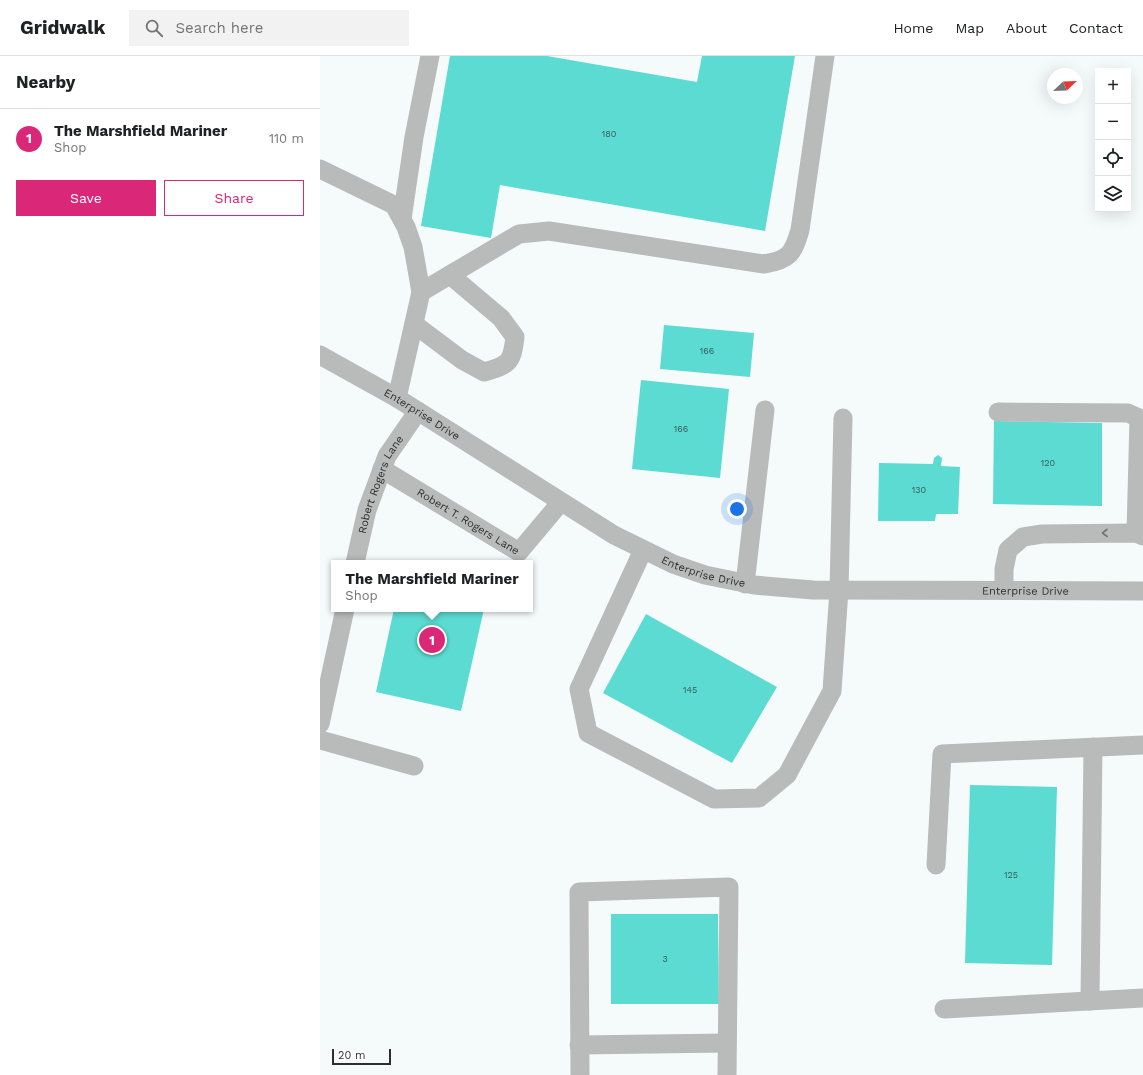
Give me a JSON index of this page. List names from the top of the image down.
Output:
{
  "streets": {
    "street": ["Enterprise Drive", "Robert Rogers Lane", "Robert T. Rogers Lane"]
  },
  "crossings": [
    ["Enterprise Drive", "Robert Rogers Lane"],
    ["Enterprise Drive", "Robert T. Rogers Lane"],
    ["Robert Rogers Lane", "Robert T. Rogers Lane"]
  ],
  "house_numbers": [
    "180",
    "166",
    "166",
    "120",
    "130",
    "145",
    "125",
    "3"
  ],
  "scale_bar": "20 m",
  "north": "top right",
  "page": {
    "header": "Gridwalk",
    "search": "Search here",
    "nav": [
      "Home",
      "Map",
      "About",
      "Contact"
    ],
    "heading": "Nearby",
    "map_buttons": ["+", "−"],
    "list": [
      {
        "mark": "1",
        "name": "The Marshfield Mariner",
        "note": "Shop",
        "value": "110 m"
      }
    ],
    "buttons": ["Save", "Share"],
    "popup": ["The Marshfield Mariner", "Shop"],
    "pins": "1",
    "scale": "20 m"
  }
}
